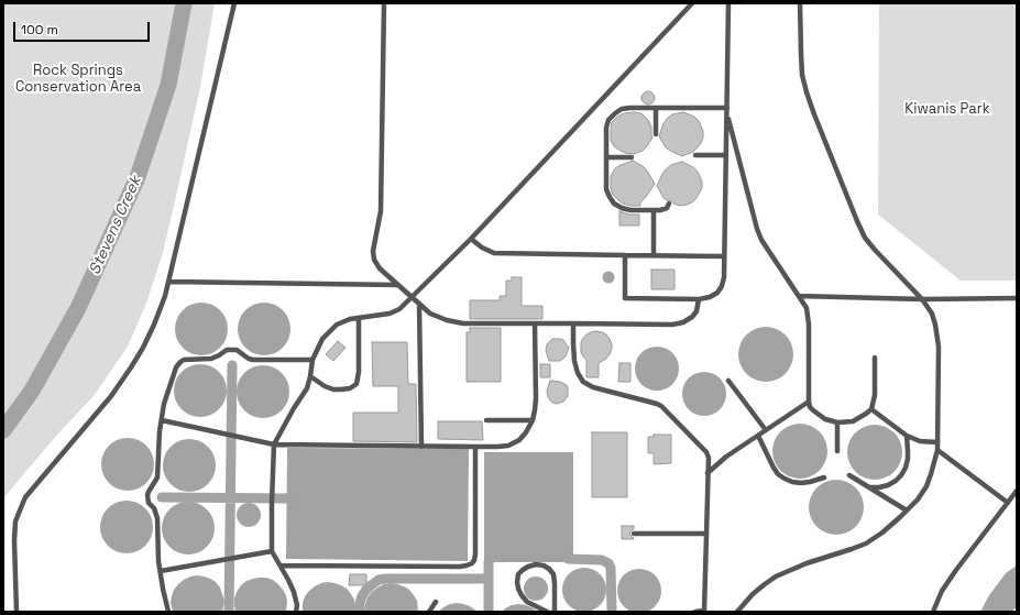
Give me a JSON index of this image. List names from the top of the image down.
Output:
{
  "water": ["Stevens Creek"],
  "parks": ["Rock Springs Conservation Area", "Kiwanis Park"],
  "scale_bar": "100 m"
}
